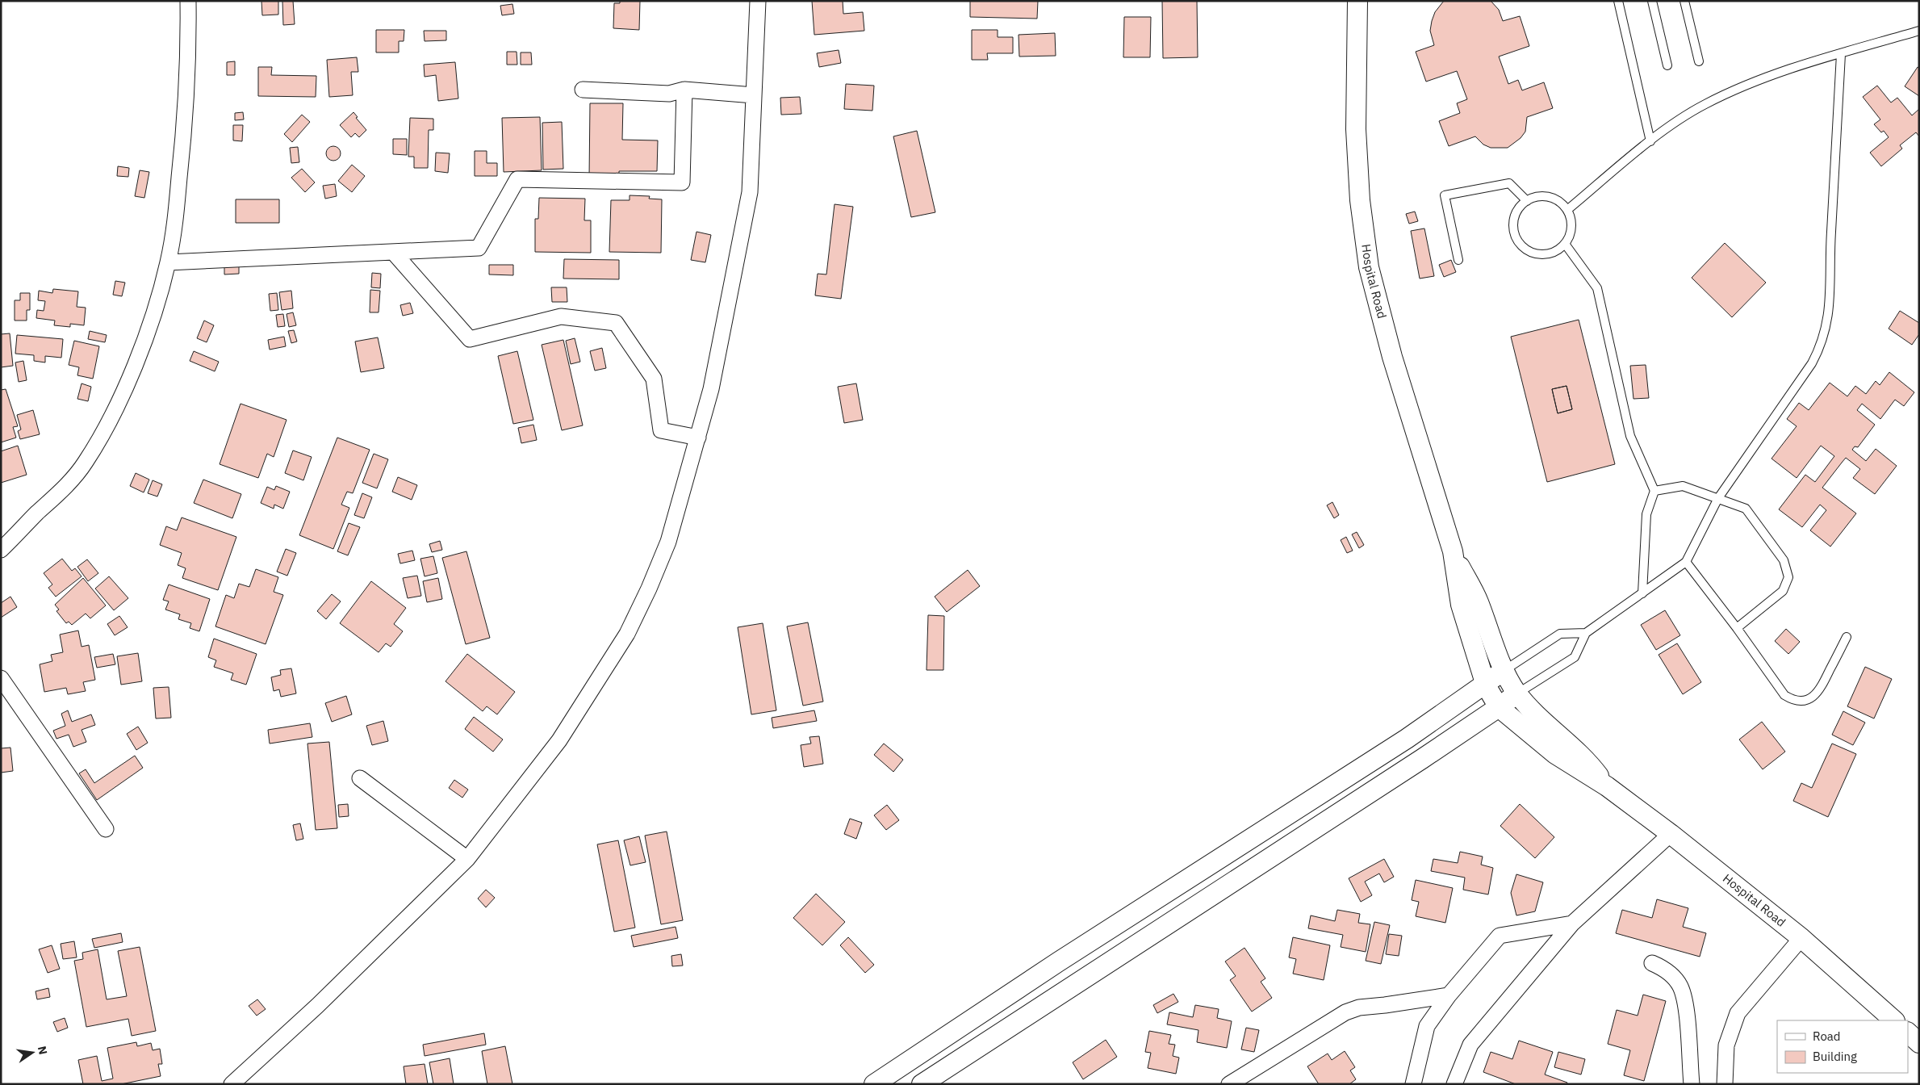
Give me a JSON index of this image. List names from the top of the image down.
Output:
{
  "streets": {
    "street": ["Hospital Road"]
  },
  "legend": ["Road", "Building"],
  "north": "right"
}
